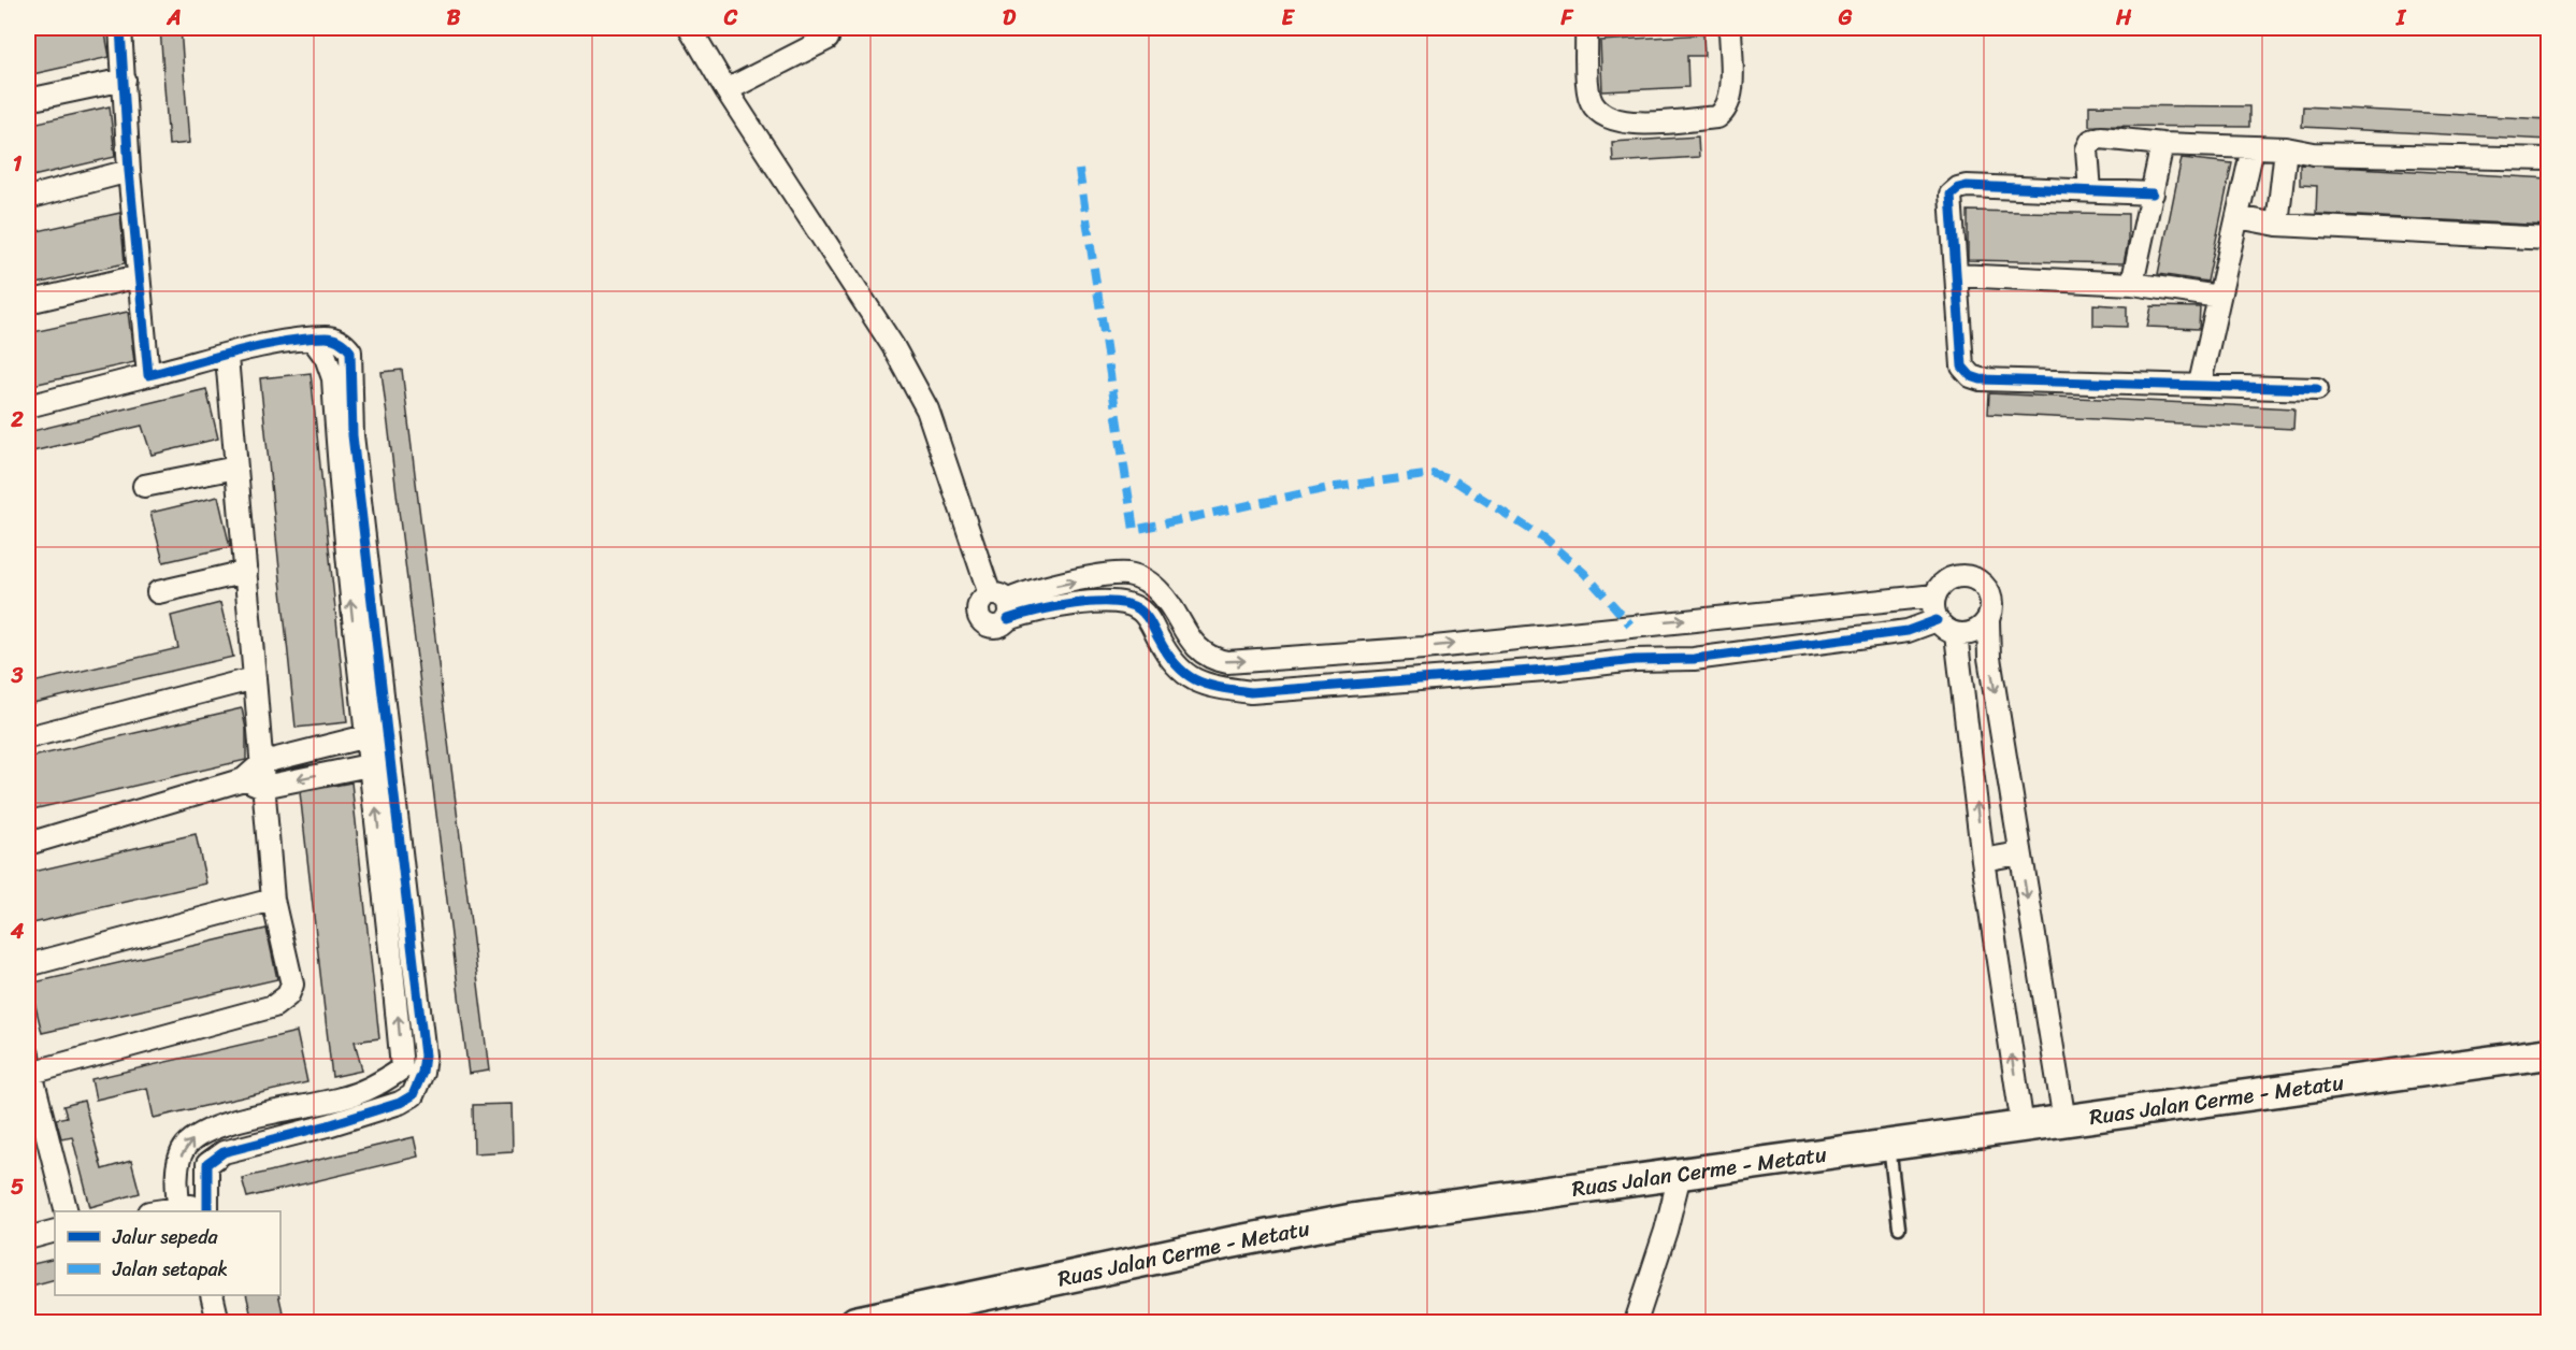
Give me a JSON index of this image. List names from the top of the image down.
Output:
{
  "streets": {
    "main road": ["Ruas Jalan Cerme - Metatu"]
  },
  "legend": ["Jalur sepeda", "Jalan setapak"],
  "grid": {
    "columns": [
      "A",
      "B",
      "C",
      "D",
      "E",
      "F",
      "G",
      "H",
      "I"
    ],
    "rows": [
      "1",
      "2",
      "3",
      "4",
      "5"
    ]
  }
}
